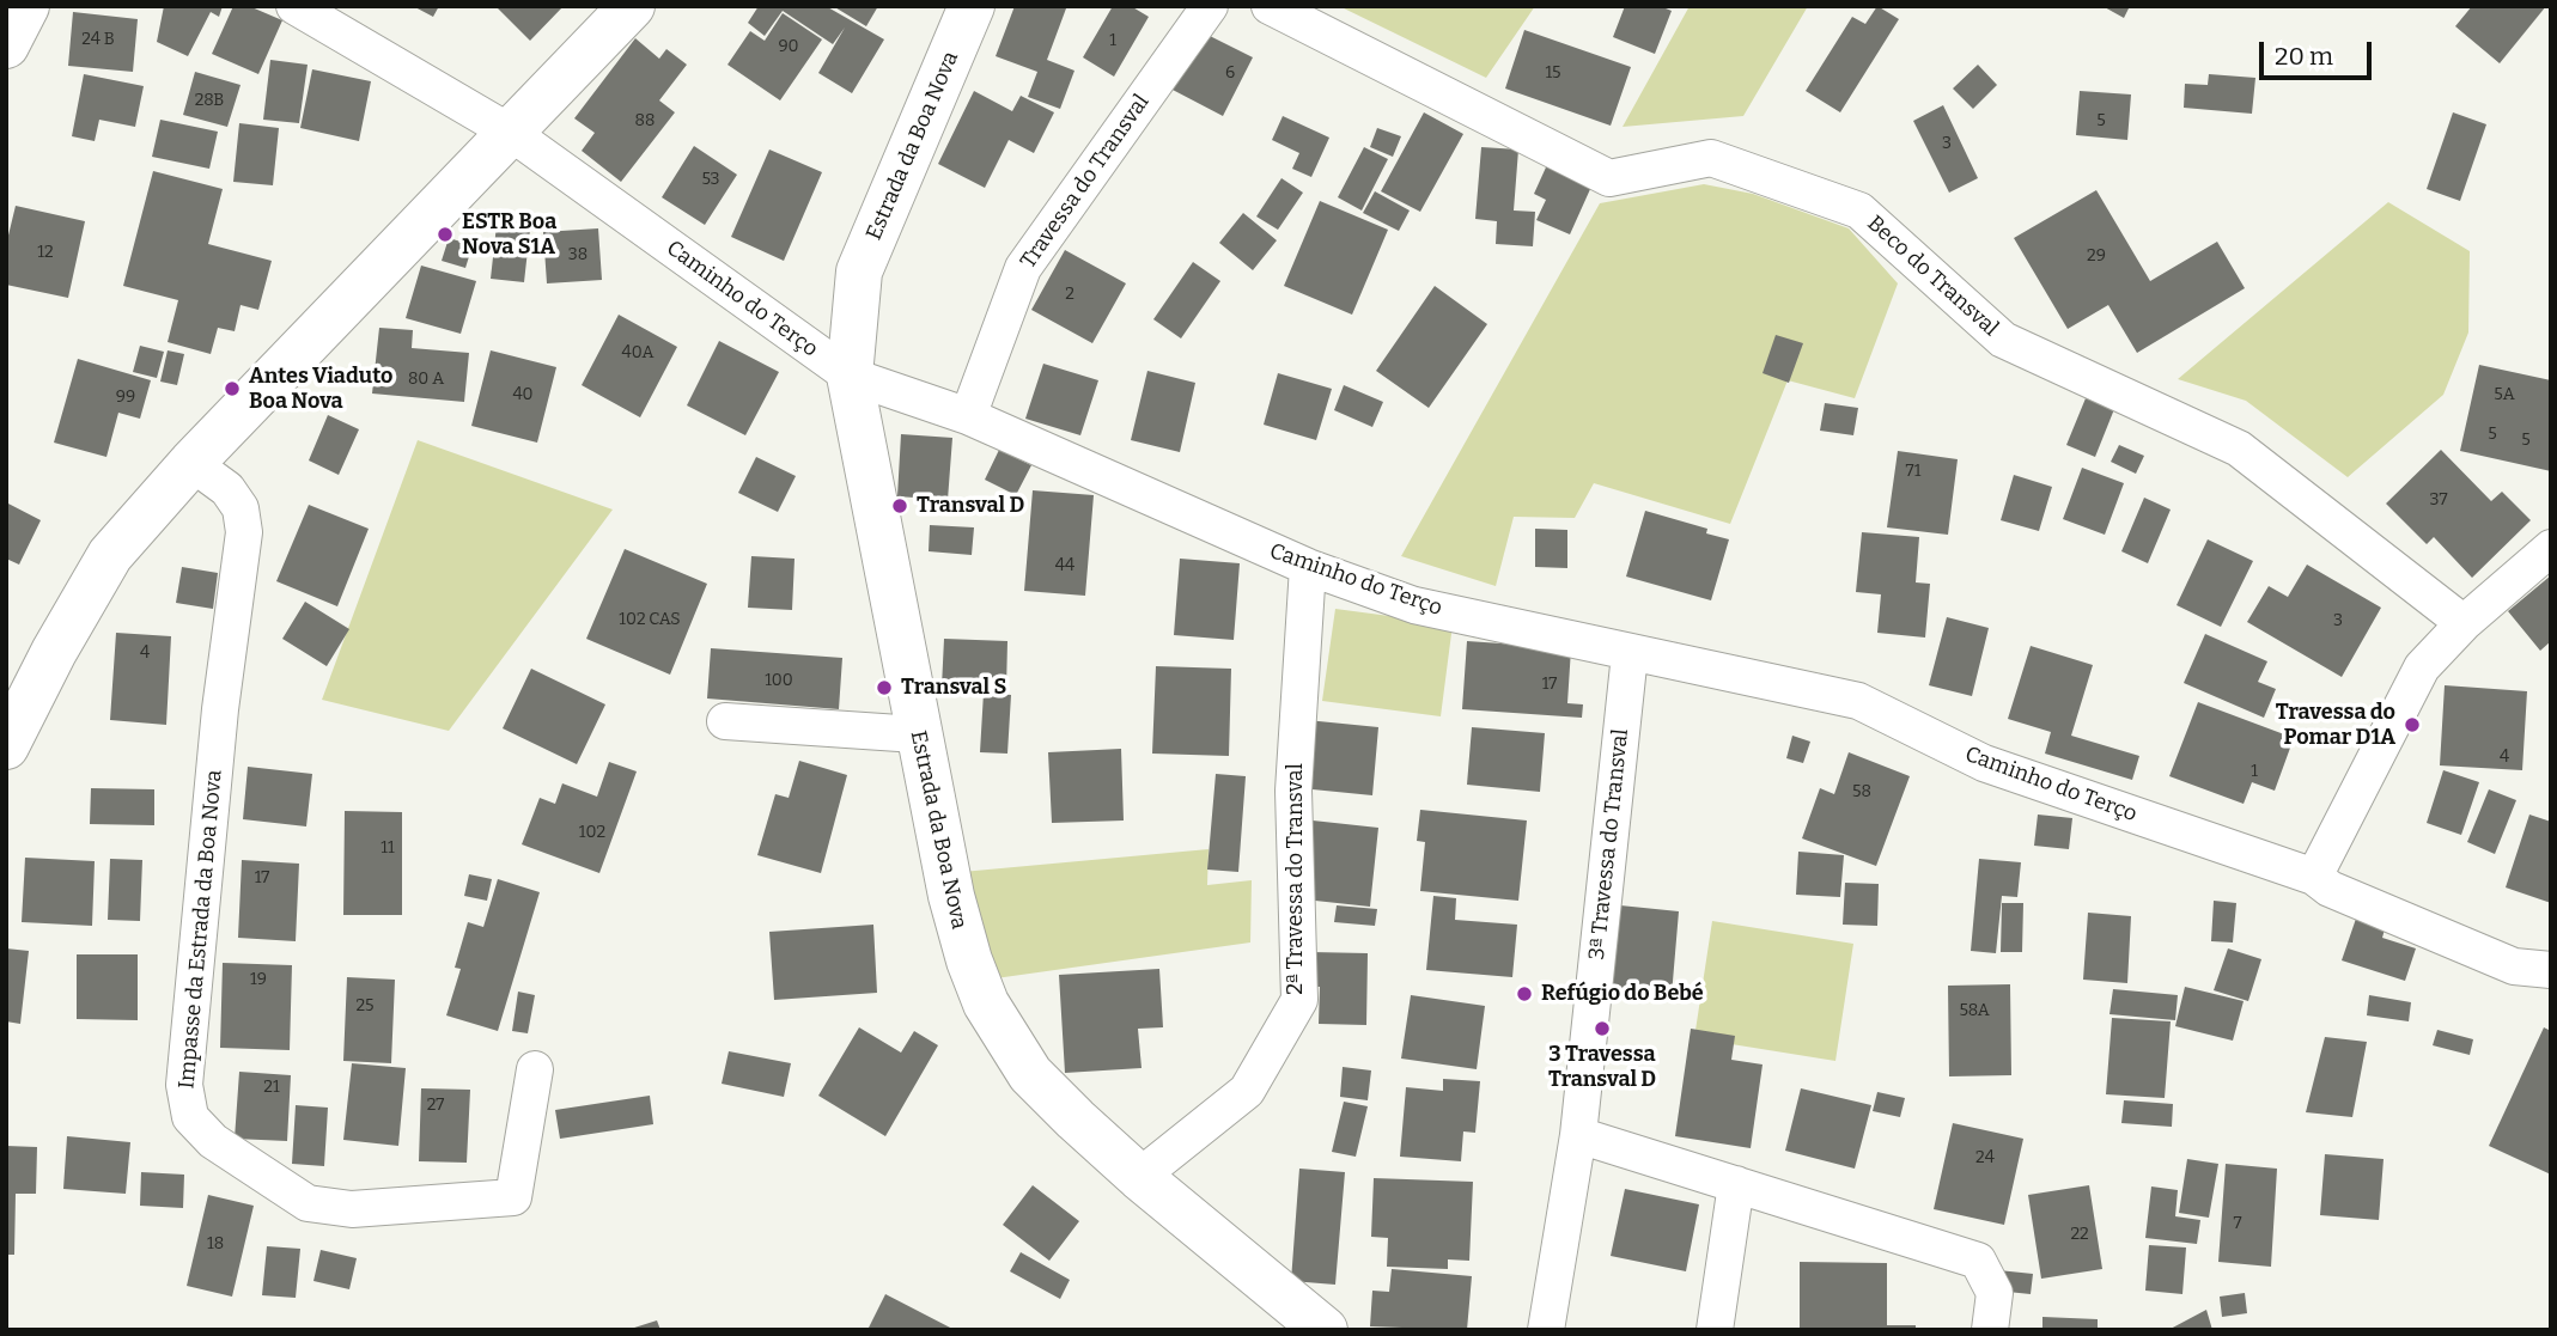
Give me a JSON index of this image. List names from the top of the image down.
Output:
{
  "streets": {
    "main road": ["Estrada da Boa Nova"],
    "street": [
      "Travessa do Transval",
      "Beco do Transval",
      "Caminho do Terço",
      "3ª Travessa do Transval",
      "2ª Travessa do Transval",
      "Impasse da Estrada da Boa Nova"
    ]
  },
  "crossings": [
    ["Estrada da Boa Nova", "Caminho do Terço"],
    ["Estrada da Boa Nova", "2ª Travessa do Transval"],
    ["Travessa do Transval", "Caminho do Terço"],
    ["Caminho do Terço", "3ª Travessa do Transval"],
    ["Caminho do Terço", "2ª Travessa do Transval"]
  ],
  "places": [
    "ESTR Boa Nova S1A",
    "Antes Viaduto Boa Nova",
    "Transval D",
    "Transval S",
    "Travessa do Pomar D1A",
    "Refúgio do Bebé",
    "3 Travessa Transval D"
  ],
  "house_numbers": [
    "24 B",
    "1",
    "90",
    "6",
    "15",
    "28B",
    "88",
    "5",
    "3",
    "53",
    "12",
    "38",
    "29",
    "2",
    "40A",
    "80 A",
    "40",
    "5A",
    "99",
    "5",
    "5",
    "71",
    "37",
    "44",
    "102 CAS",
    "3",
    "4",
    "100",
    "17",
    "4",
    "1",
    "58",
    "102",
    "11",
    "17",
    "19",
    "25",
    "58A",
    "21",
    "27",
    "24",
    "7",
    "22",
    "18"
  ],
  "scale_bar": "20 m"
}
